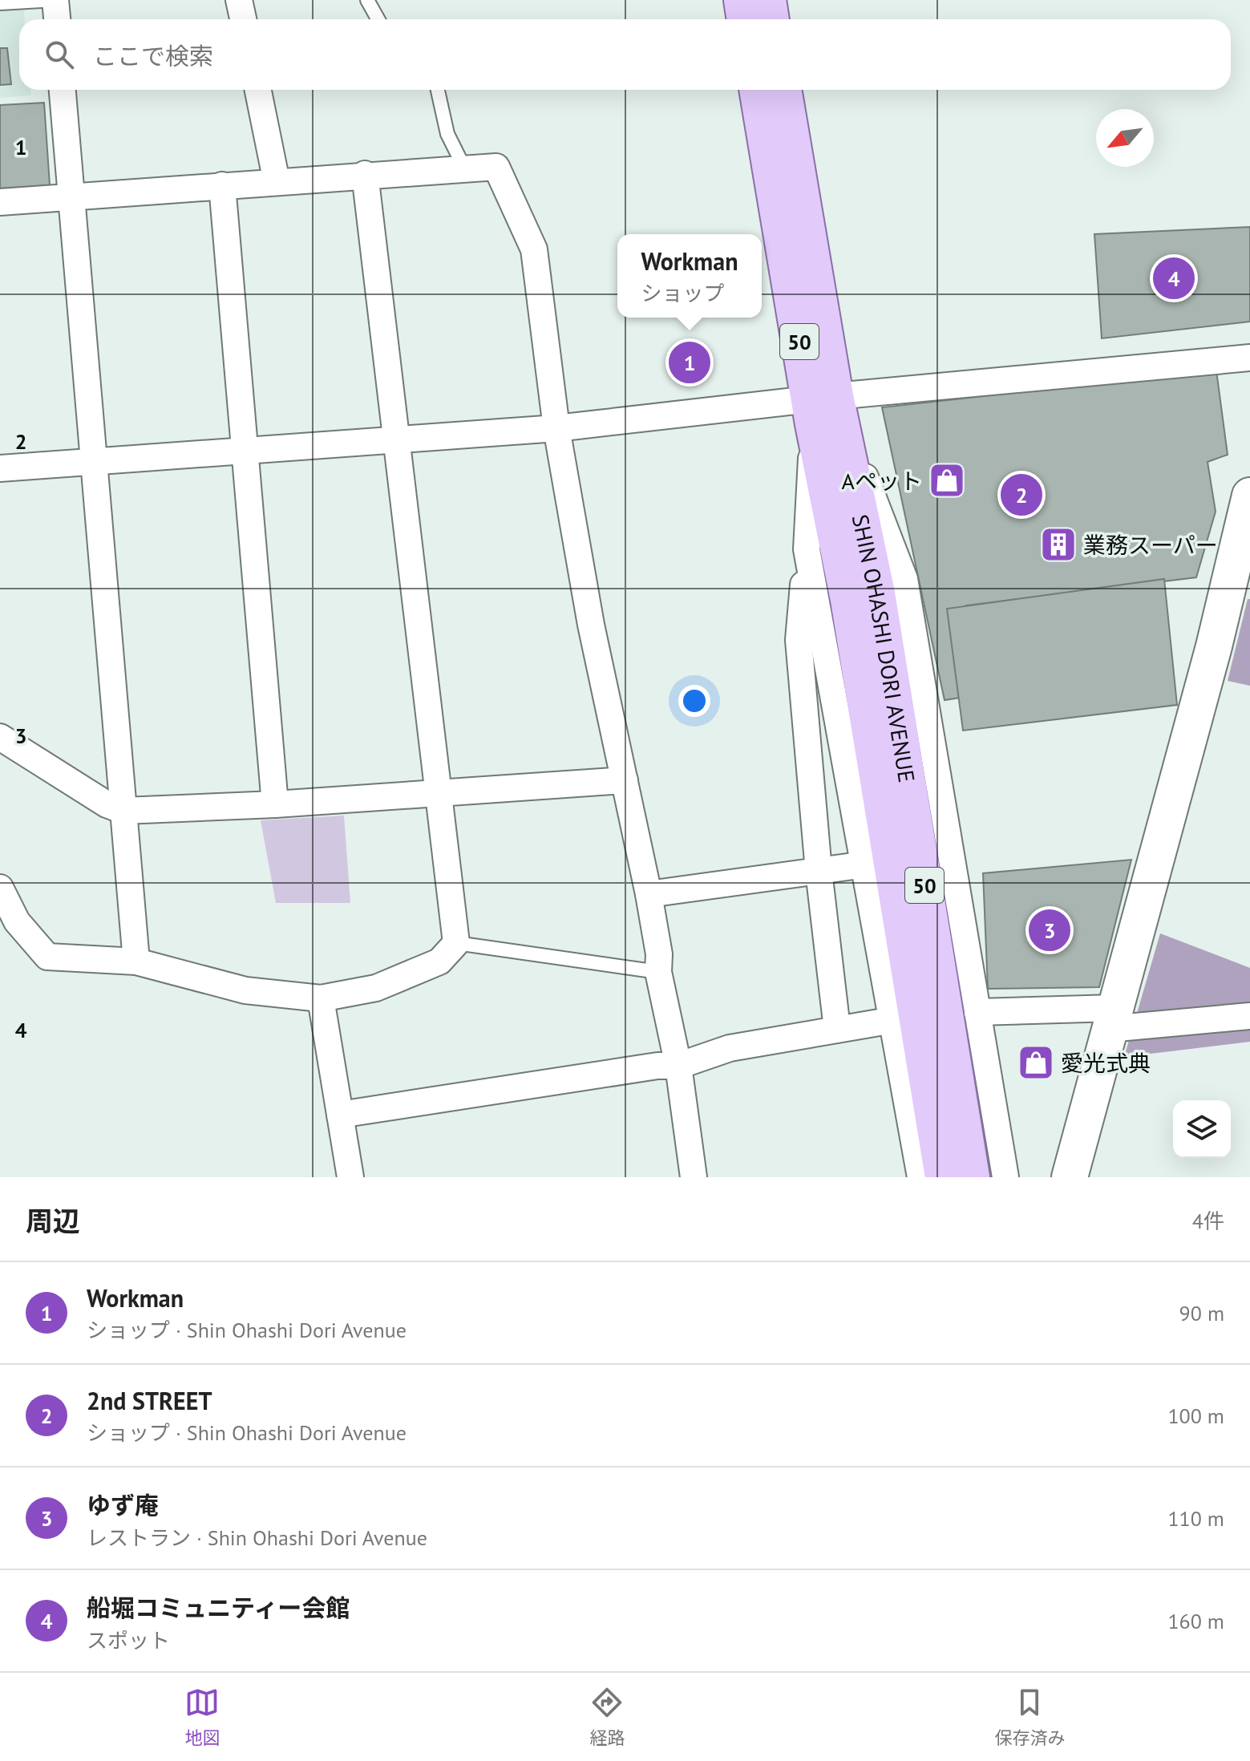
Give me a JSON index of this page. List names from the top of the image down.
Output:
{
  "streets": {
    "main road": ["50", "SHIN OHASHI DORI AVENUE"]
  },
  "places": {
    "shop": ["Aペット", "愛光式典"],
    "building": ["業務スーパー"]
  },
  "north": "bottom left",
  "page": {
    "search": "ここで検索",
    "popup": ["Workman", "ショップ"],
    "pins": [
      "4",
      "1",
      "2",
      "3"
    ],
    "heading": ["周辺", "4件"],
    "list": [
      {
        "mark": "1",
        "name": "Workman",
        "note": "ショップ · Shin Ohashi Dori Avenue",
        "value": "90 m"
      },
      {
        "mark": "2",
        "name": "2nd STREET",
        "note": "ショップ · Shin Ohashi Dori Avenue",
        "value": "100 m"
      },
      {
        "mark": "3",
        "name": "ゆず庵",
        "note": "レストラン · Shin Ohashi Dori Avenue",
        "value": "110 m"
      },
      {
        "mark": "4",
        "name": "船堀コミュニティー会館",
        "note": "スポット",
        "value": "160 m"
      }
    ],
    "nav": ["地図", "経路", "保存済み"]
  },
  "grid": {
    "rows": [
      "1",
      "2",
      "3",
      "4"
    ]
  }
}
